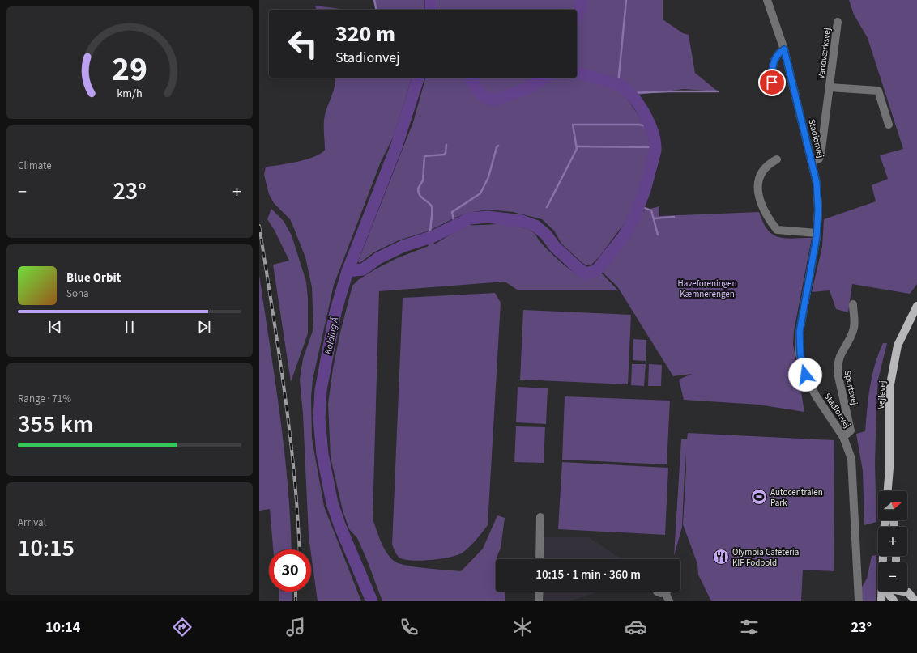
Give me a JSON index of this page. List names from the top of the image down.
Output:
{
  "streets": {
    "main road": ["Vejlevej"],
    "street": ["Vandværksvej", "Stadionvej", "Sportsvej"]
  },
  "crossings": [
    ["Vandværksvej", "Stadionvej"],
    ["Stadionvej", "Sportsvej"]
  ],
  "water": ["Kolding Å"],
  "parks": ["Haveforeningen Kæmnerengen"],
  "places": {
    "sports": ["Autocentralen Park"],
    "restaurant": ["Olympia Cafeteria KIF Fodbold"]
  },
  "north": "right",
  "page": {
    "turn": ["320 m", "Stadionvej"],
    "tile": [
      "Climate",
      ["Range · 71%", "355 km"],
      ["Arrival", "10:15"]
    ],
    "heat": ["−", "23°", "+"],
    "song": ["Blue Orbit", "Sona"],
    "map_buttons": ["+", "−"],
    "limit": "30",
    "trip": "10:15 · 1 min · 360 m",
    "tabs": ["10:14", "23°"],
    "gauge": ["29", "km/h"]
  }
}
